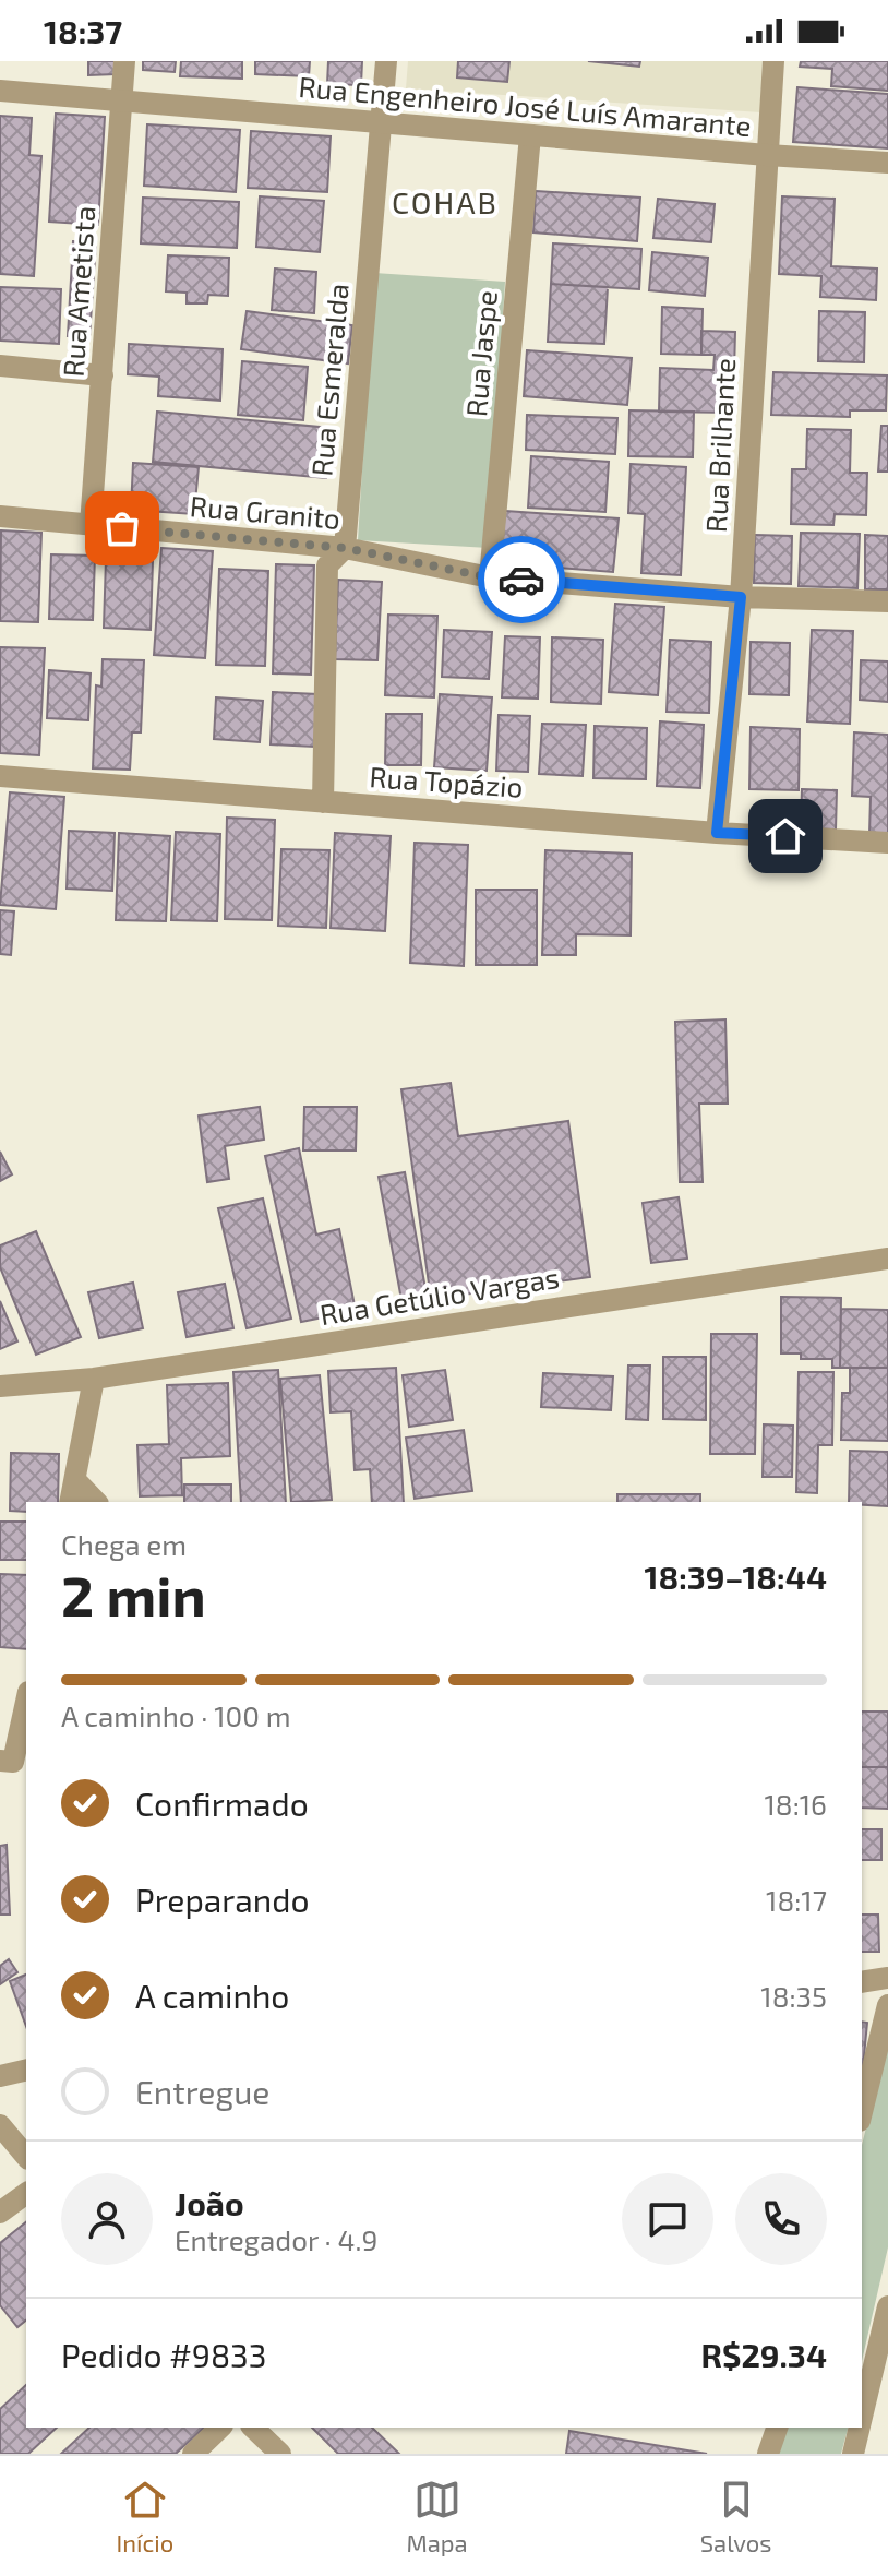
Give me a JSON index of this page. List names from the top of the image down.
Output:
{
  "streets": {
    "street": [
      "Rua Engenheiro José Luís Amarante",
      "Rua Ametista",
      "Rua Jaspe",
      "Rua Esmeralda",
      "Rua Brilhante",
      "Rua Granito",
      "Rua Topázio",
      "Rua Getúlio Vargas"
    ]
  },
  "crossings": [
    ["Rua Engenheiro José Luís Amarante", "Rua Ametista"],
    ["Rua Engenheiro José Luís Amarante", "Rua Jaspe"],
    ["Rua Engenheiro José Luís Amarante", "Rua Esmeralda"],
    ["Rua Engenheiro José Luís Amarante", "Rua Brilhante"],
    ["Rua Ametista", "Rua Granito"],
    ["Rua Jaspe", "Rua Granito"],
    ["Rua Esmeralda", "Rua Granito"],
    ["Rua Esmeralda", "Rua Topázio"],
    ["Rua Brilhante", "Rua Granito"],
    ["Rua Brilhante", "Rua Topázio"]
  ],
  "districts": ["COHAB"],
  "page": {
    "status": "18:37",
    "heading": ["2 min", "Chega em", "18:39–18:44"],
    "panel": [
      "João",
      "Entregador · 4.9",
      "Pedido #9833",
      "R$29.34"
    ],
    "bar": "A caminho · 100 m",
    "list": [
      ["Confirmado", "18:16"],
      ["Preparando", "18:17"],
      ["A caminho", "18:35"],
      "Entregue"
    ],
    "tabs": ["Início", "Mapa", "Salvos"]
  }
}
